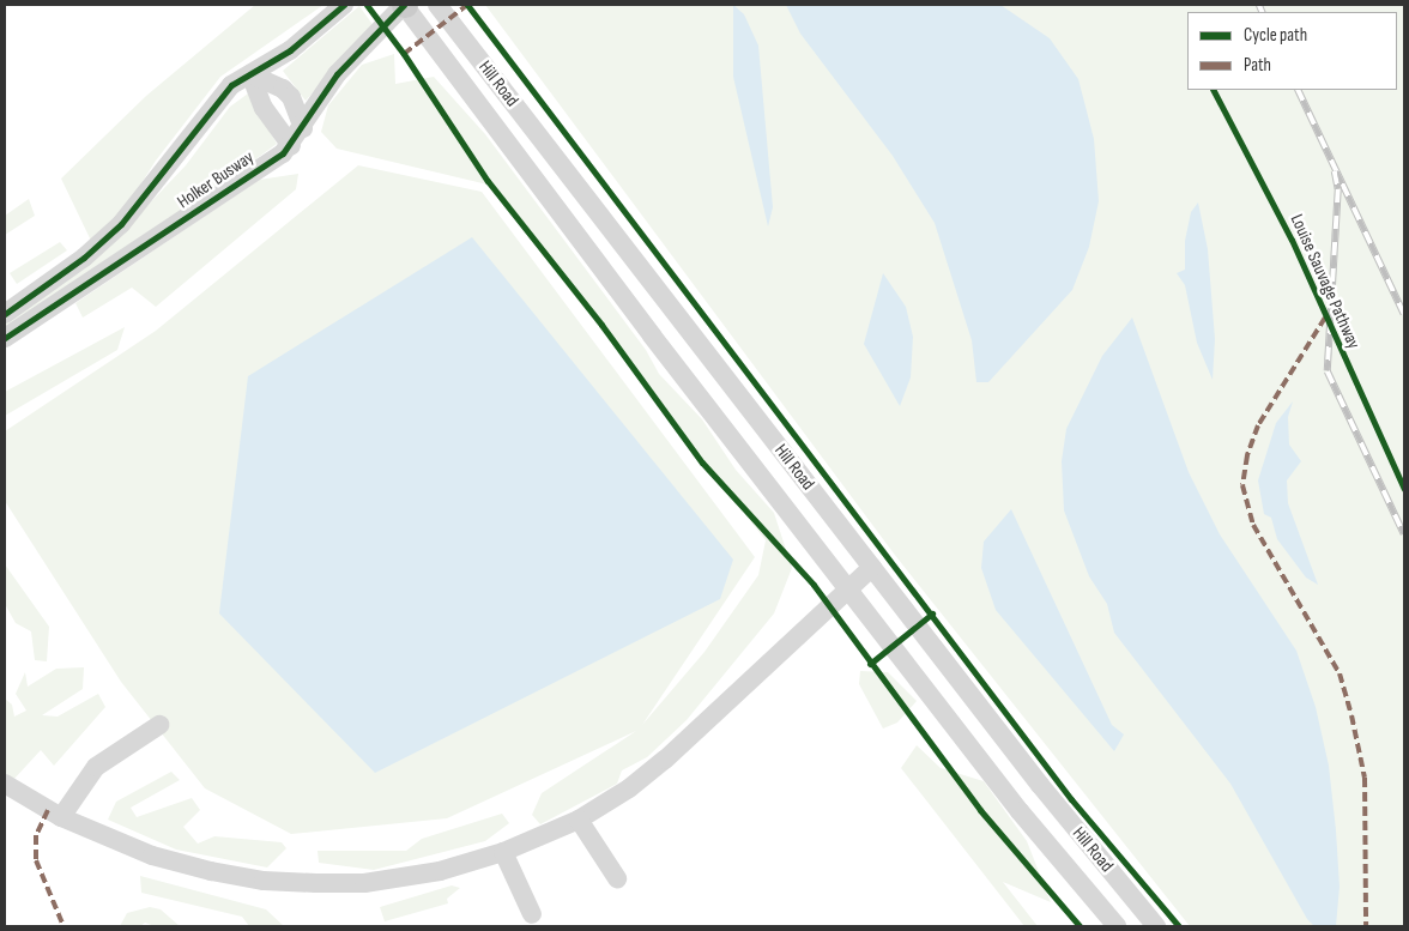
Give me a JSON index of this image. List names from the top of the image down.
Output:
{
  "streets": {
    "street": ["Hill Road", "Holker Busway"],
    "cycle path": ["Louise Sauvage Pathway"]
  },
  "crossings": [
    ["Hill Road", "Holker Busway"]
  ],
  "legend": ["Cycle path", "Path"]
}
